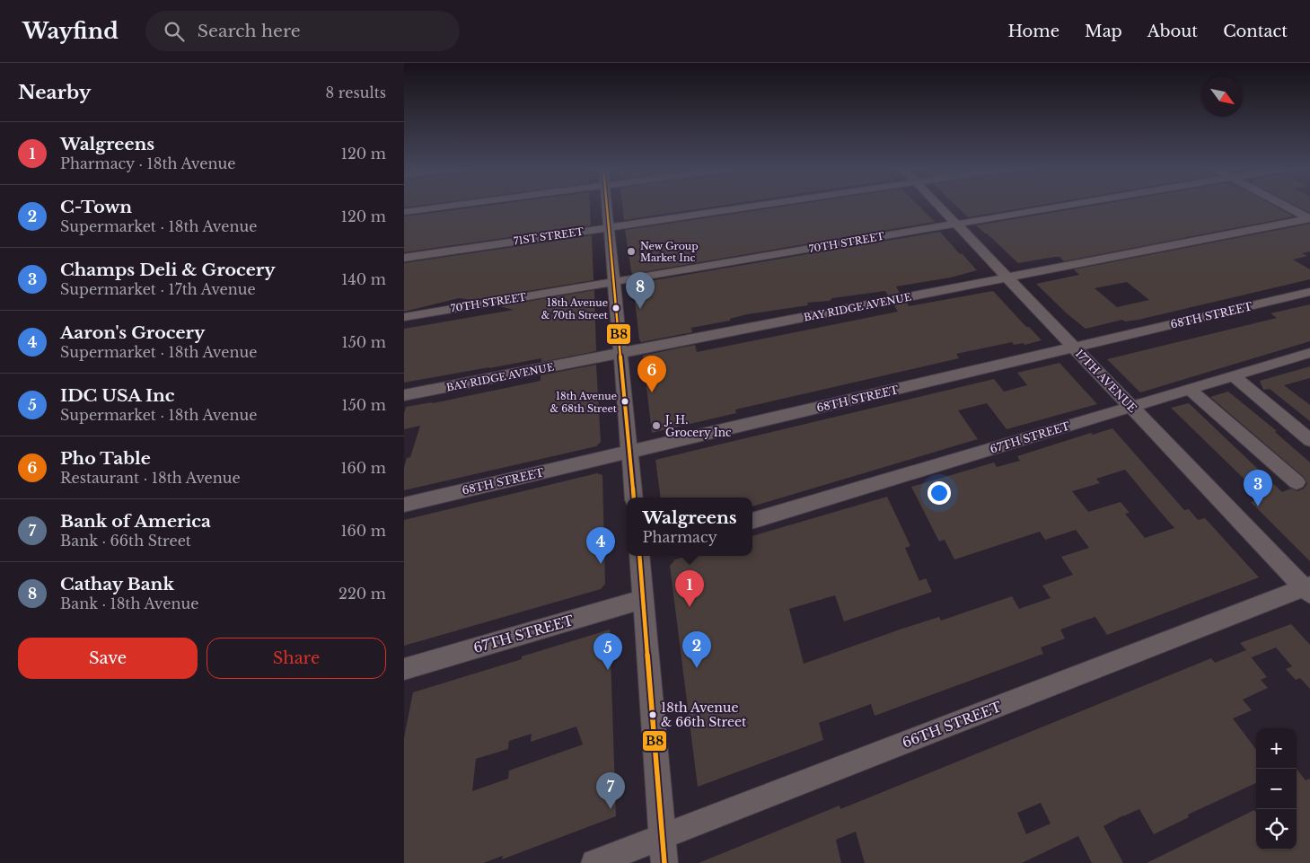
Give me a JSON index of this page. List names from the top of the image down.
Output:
{
  "streets": {
    "street": [
      "71ST STREET",
      "70TH STREET",
      "BAY RIDGE AVENUE",
      "68TH STREET",
      "17TH AVENUE",
      "67TH STREET",
      "66TH STREET"
    ]
  },
  "crossings": [
    ["70TH STREET", "17TH AVENUE"],
    ["BAY RIDGE AVENUE", "17TH AVENUE"],
    ["68TH STREET", "17TH AVENUE"],
    ["17TH AVENUE", "67TH STREET"],
    ["17TH AVENUE", "66TH STREET"]
  ],
  "places": [
    "New Group Market Inc",
    "18th Avenue & 70th Street",
    "18th Avenue & 68th Street",
    "J. H. Grocery Inc",
    "18th Avenue & 66th Street"
  ],
  "lines": ["transit line B8"],
  "north": "bottom right",
  "page": {
    "header": "Wayfind",
    "search": "Search here",
    "nav": [
      "Home",
      "Map",
      "About",
      "Contact"
    ],
    "heading": ["Nearby", "8 results"],
    "list": [
      {
        "mark": "1",
        "name": "Walgreens",
        "note": "Pharmacy · 18th Avenue",
        "value": "120 m"
      },
      {
        "mark": "2",
        "name": "C-Town",
        "note": "Supermarket · 18th Avenue",
        "value": "120 m"
      },
      {
        "mark": "3",
        "name": "Champs Deli & Grocery",
        "note": "Supermarket · 17th Avenue",
        "value": "140 m"
      },
      {
        "mark": "4",
        "name": "Aaron's Grocery",
        "note": "Supermarket · 18th Avenue",
        "value": "150 m"
      },
      {
        "mark": "5",
        "name": "IDC USA Inc",
        "note": "Supermarket · 18th Avenue",
        "value": "150 m"
      },
      {
        "mark": "6",
        "name": "Pho Table",
        "note": "Restaurant · 18th Avenue",
        "value": "160 m"
      },
      {
        "mark": "7",
        "name": "Bank of America",
        "note": "Bank · 66th Street",
        "value": "160 m"
      },
      {
        "mark": "8",
        "name": "Cathay Bank",
        "note": "Bank · 18th Avenue",
        "value": "220 m"
      }
    ],
    "pins": [
      "8",
      "6",
      "3",
      "4",
      "1",
      "2",
      "5",
      "7"
    ],
    "popup": ["Walgreens", "Pharmacy"],
    "buttons": ["Save", "Share"],
    "map_buttons": ["+", "−"]
  }
}
